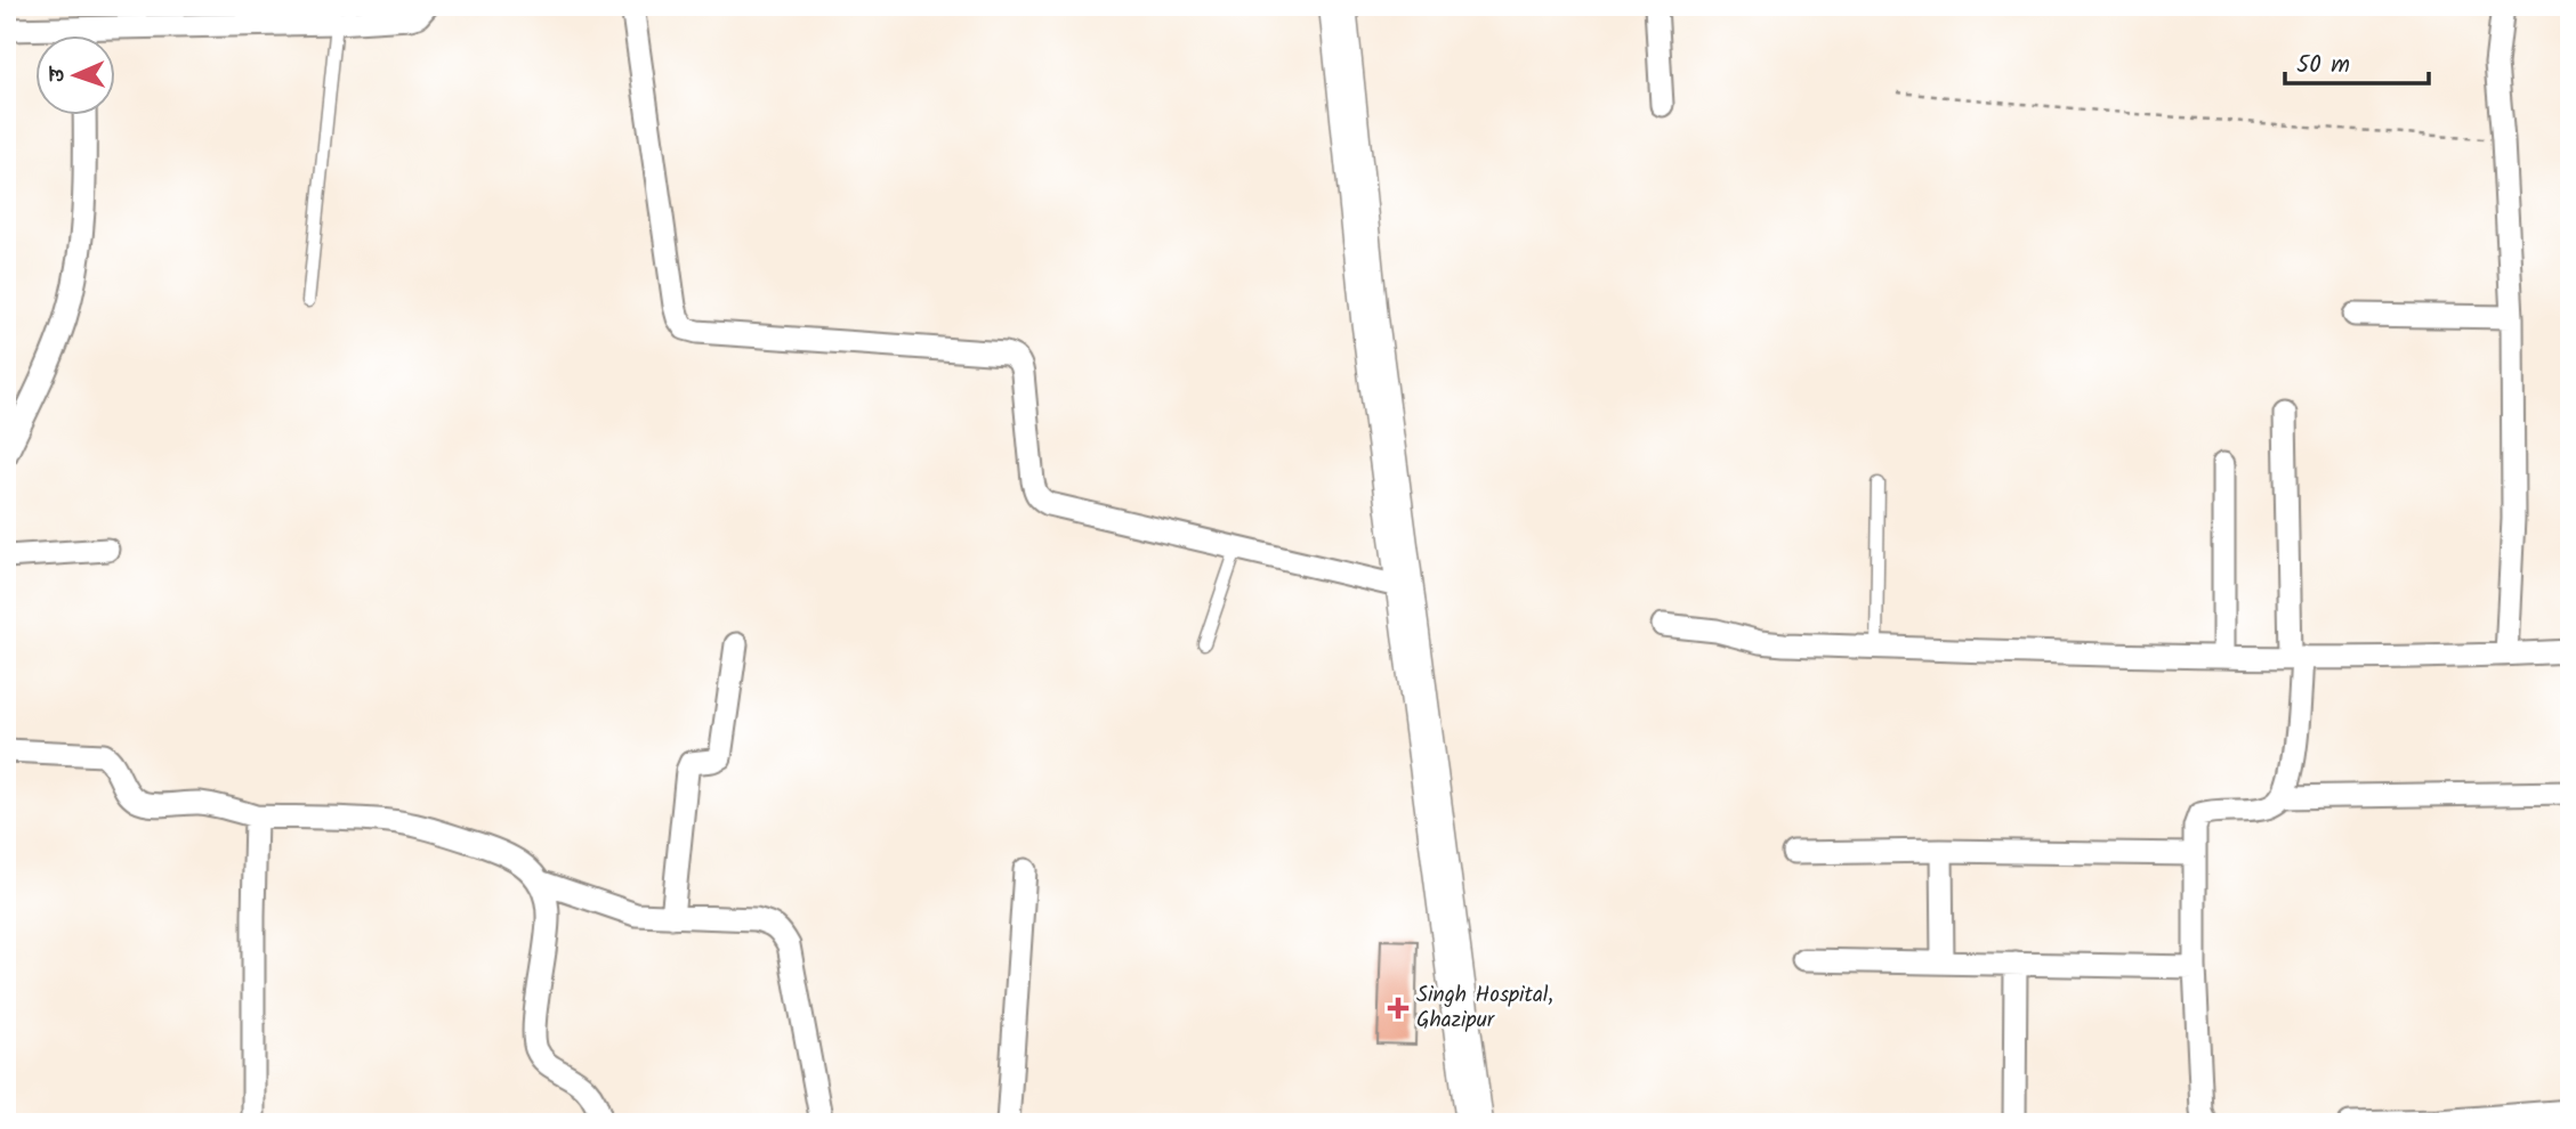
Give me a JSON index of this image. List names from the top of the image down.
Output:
{
  "places": {
    "health": ["Singh Hospital, Ghazipur"]
  },
  "scale_bar": "50 m",
  "north": "left"
}
